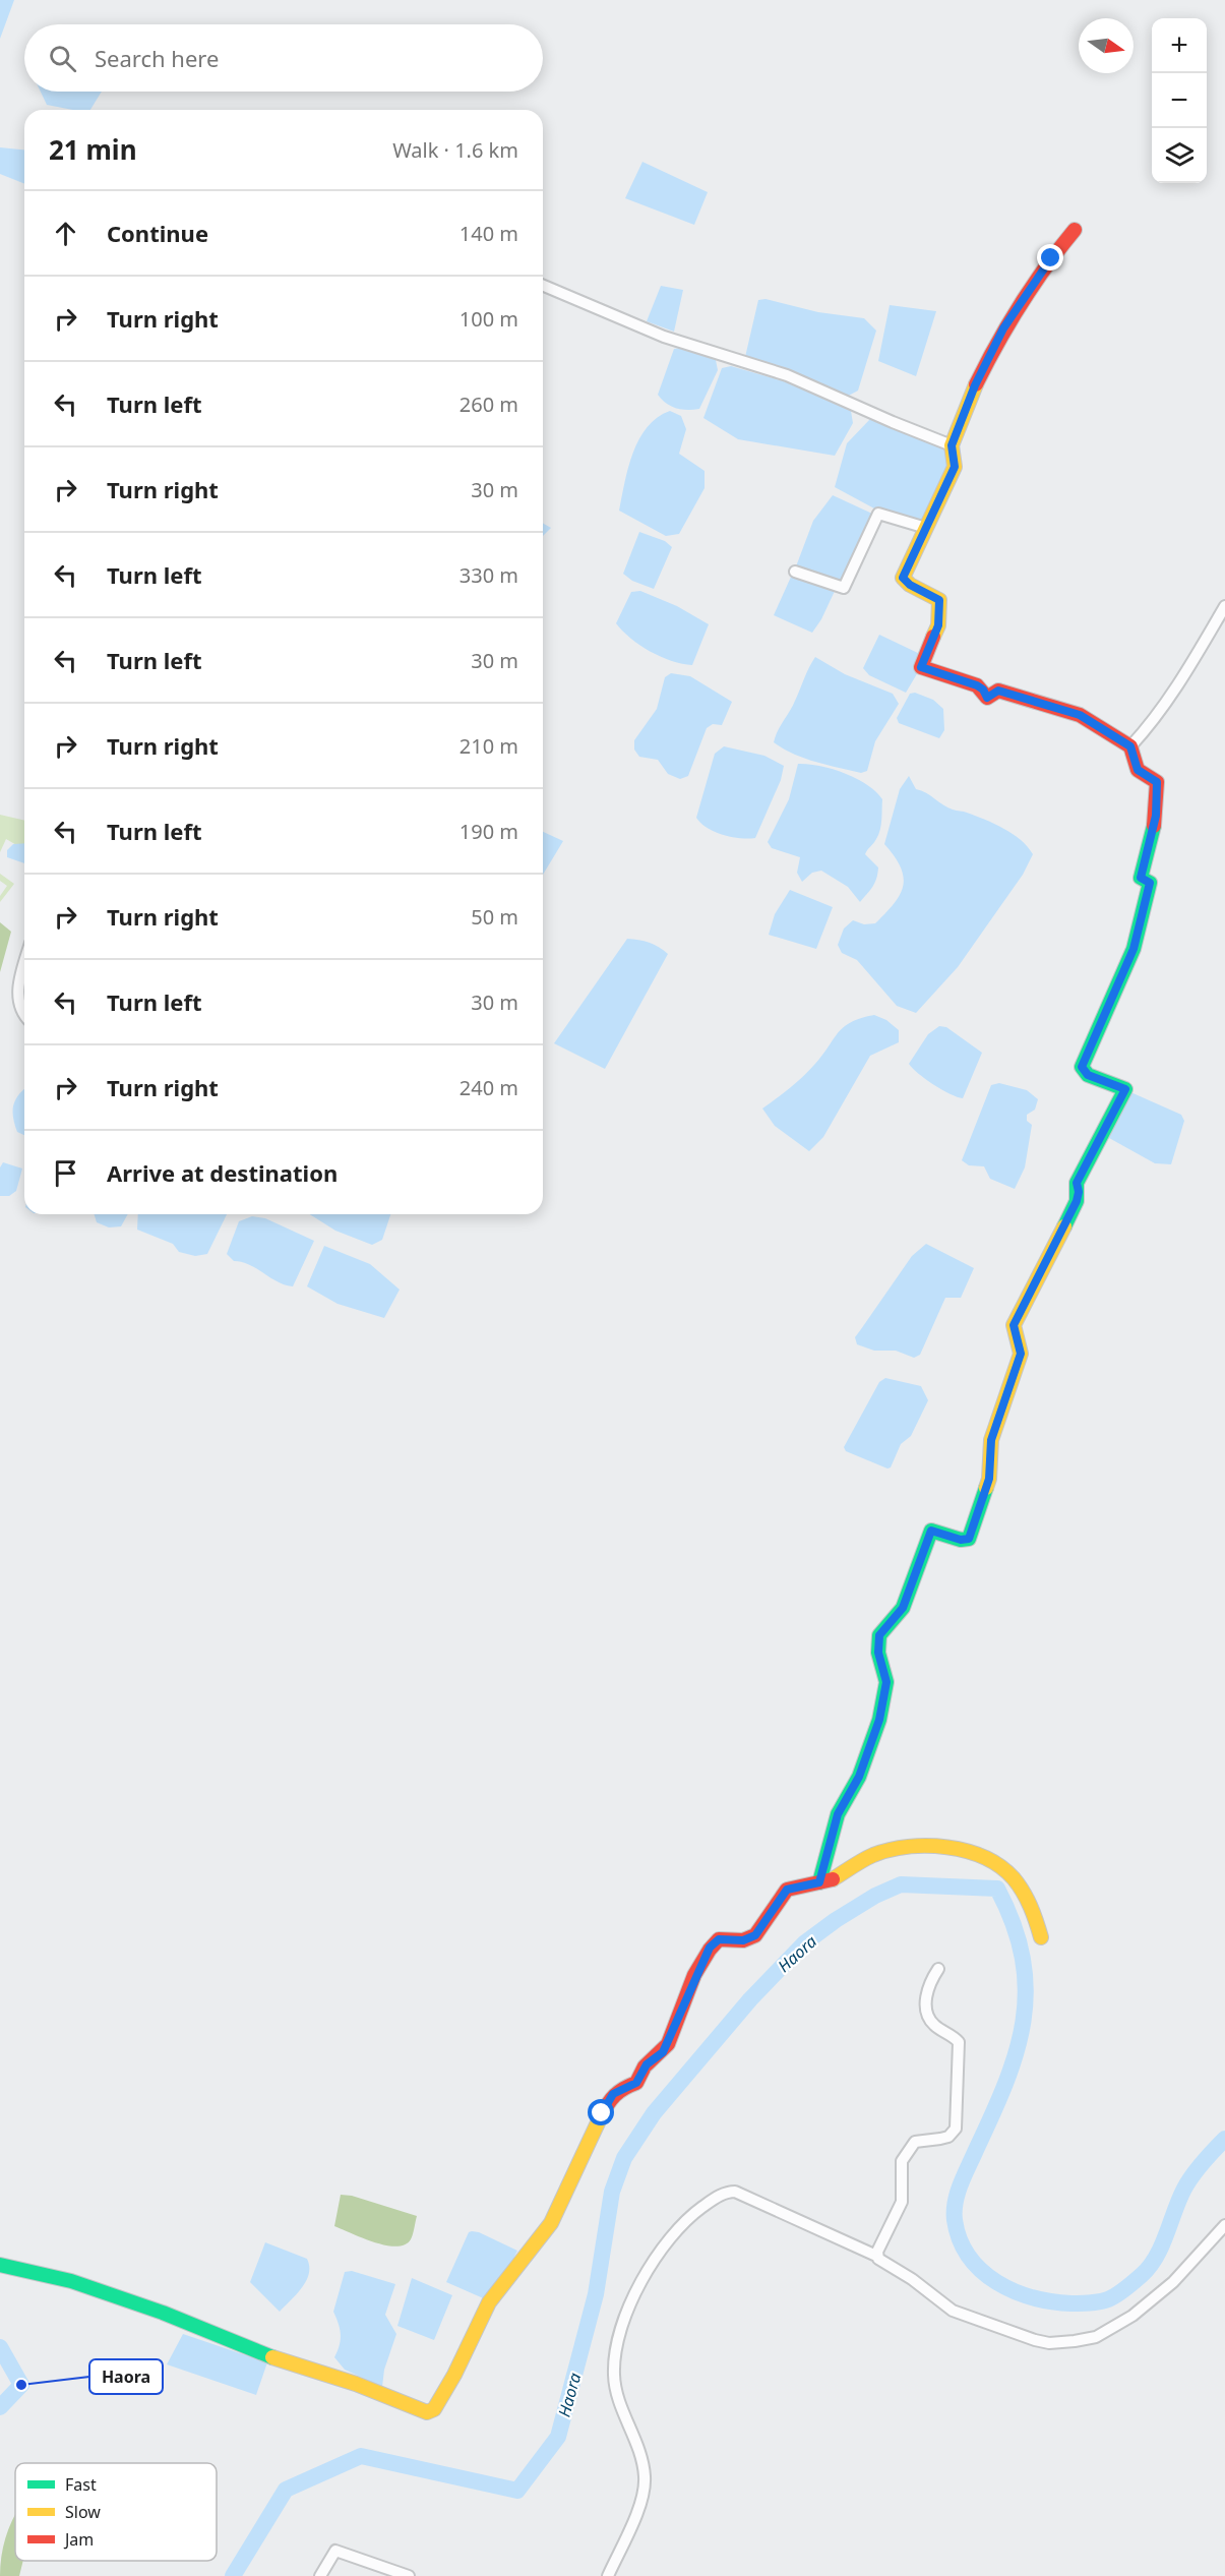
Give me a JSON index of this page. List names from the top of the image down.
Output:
{
  "water": ["Haora"],
  "places": ["Haora"],
  "legend": ["Fast", "Slow", "Jam"],
  "north": "right",
  "page": {
    "map_buttons": ["+", "−"],
    "search": "Search here",
    "heading": ["21 min", "Walk · 1.6 km"],
    "list": [
      ["Continue", "140 m"],
      ["Turn right", "100 m"],
      ["Turn left", "260 m"],
      ["Turn right", "30 m"],
      ["Turn left", "330 m"],
      ["Turn left", "30 m"],
      ["Turn right", "210 m"],
      ["Turn left", "190 m"],
      ["Turn right", "50 m"],
      ["Turn left", "30 m"],
      ["Turn right", "240 m"],
      "Arrive at destination"
    ]
  }
}
